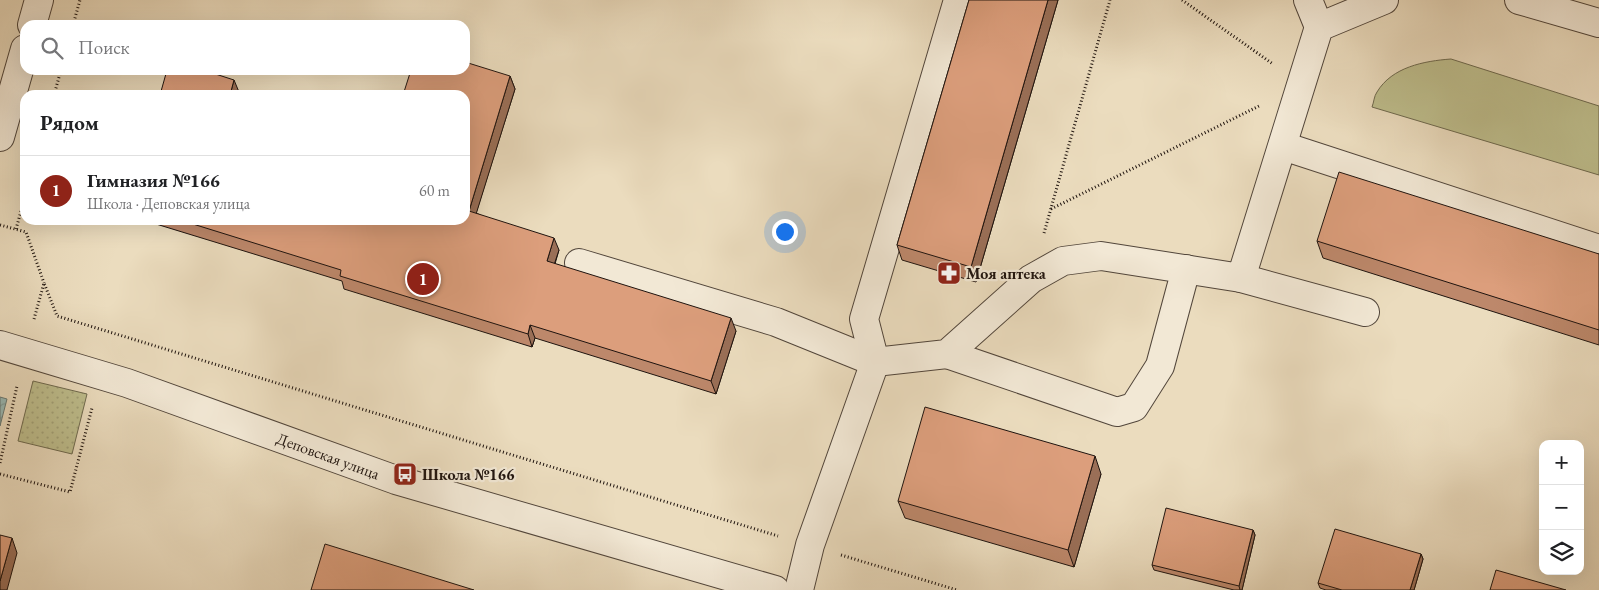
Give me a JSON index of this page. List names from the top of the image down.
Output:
{
  "streets": {
    "street": ["Деповская улица"]
  },
  "places": {
    "pharmacy": ["Моя аптека"],
    "bus stop": ["Школа №166"]
  },
  "page": {
    "search": "Поиск",
    "heading": "Рядом",
    "list": [
      {
        "mark": "1",
        "name": "Гимназия №166",
        "note": "Школа · Деповская улица",
        "value": "60 m"
      }
    ],
    "pins": "1",
    "map_buttons": ["+", "−"]
  }
}
